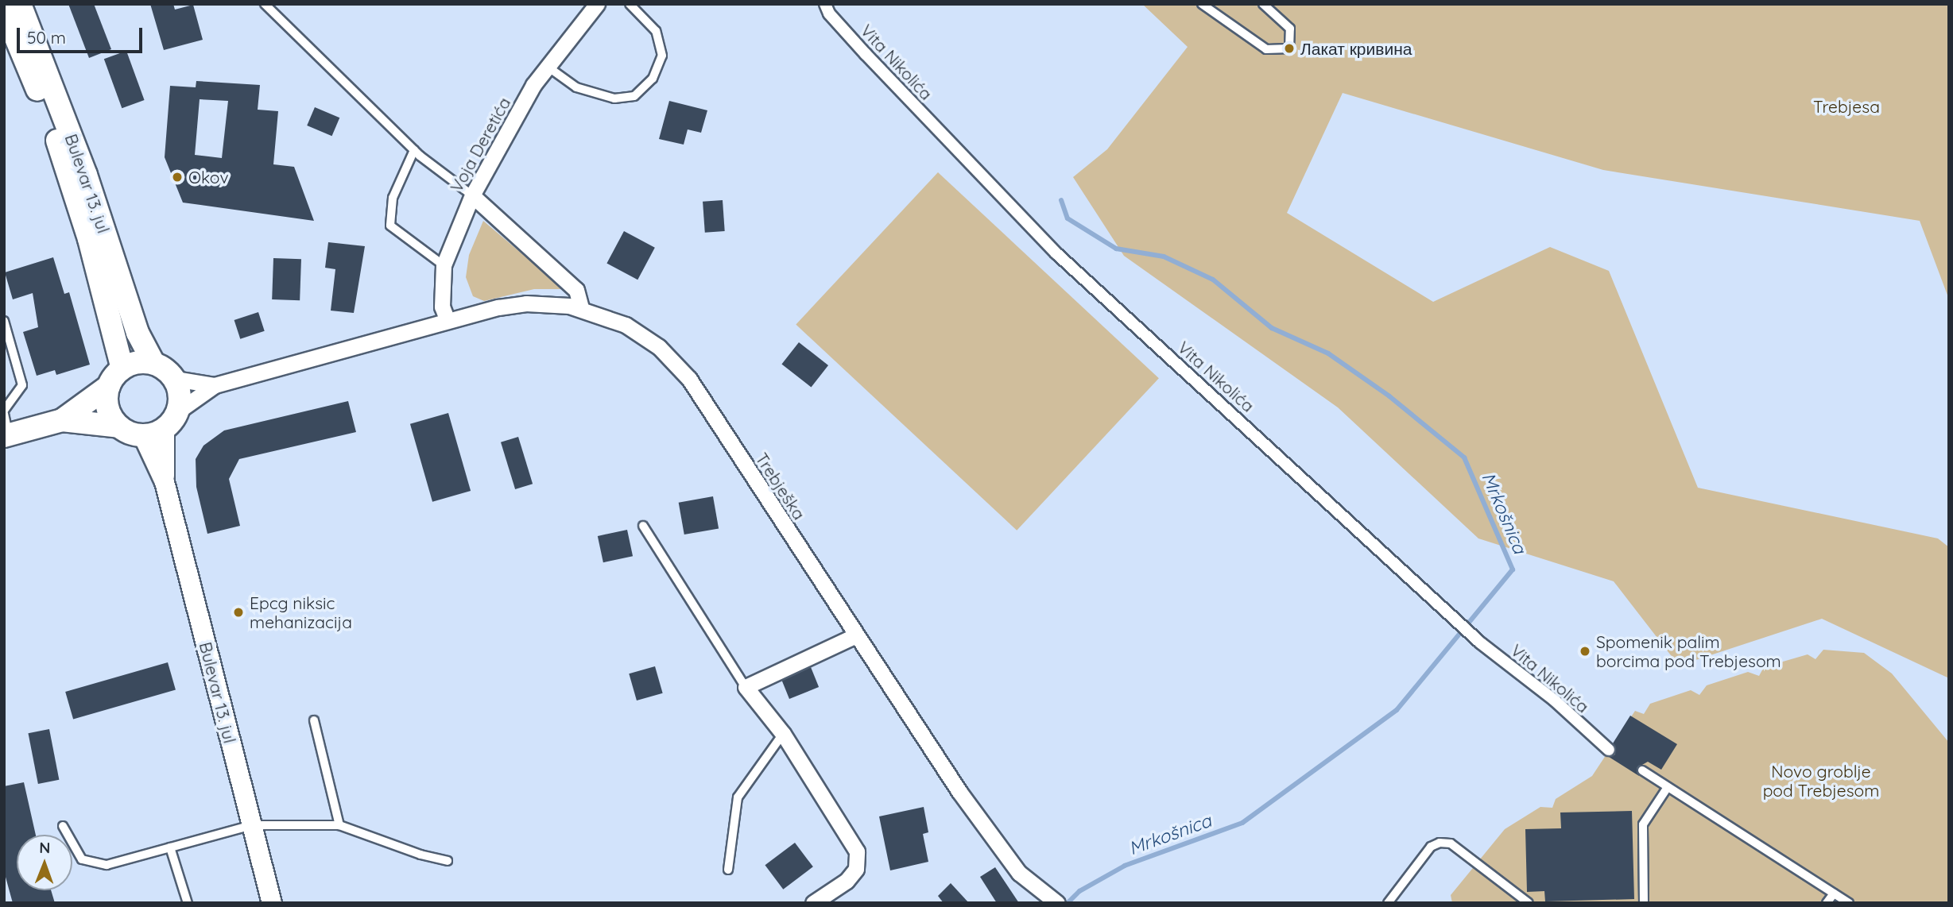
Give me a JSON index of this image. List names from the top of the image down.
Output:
{
  "streets": {
    "main road": ["Bulevar 13. jul"],
    "street": ["Vita Nikolića", "Voja Deretića", "Trebješka"]
  },
  "crossings": [
    ["Voja Deretića", "Trebješka"]
  ],
  "water": ["Mrkošnica"],
  "parks": ["Trebjesa", "Novo groblje pod Trebjesom"],
  "places": [
    "Лакат кривина",
    "Okov",
    "Epcg niksic mehanizacija",
    "Spomenik palim borcima pod Trebjesom"
  ],
  "scale_bar": "50 m",
  "north": "top"
}
